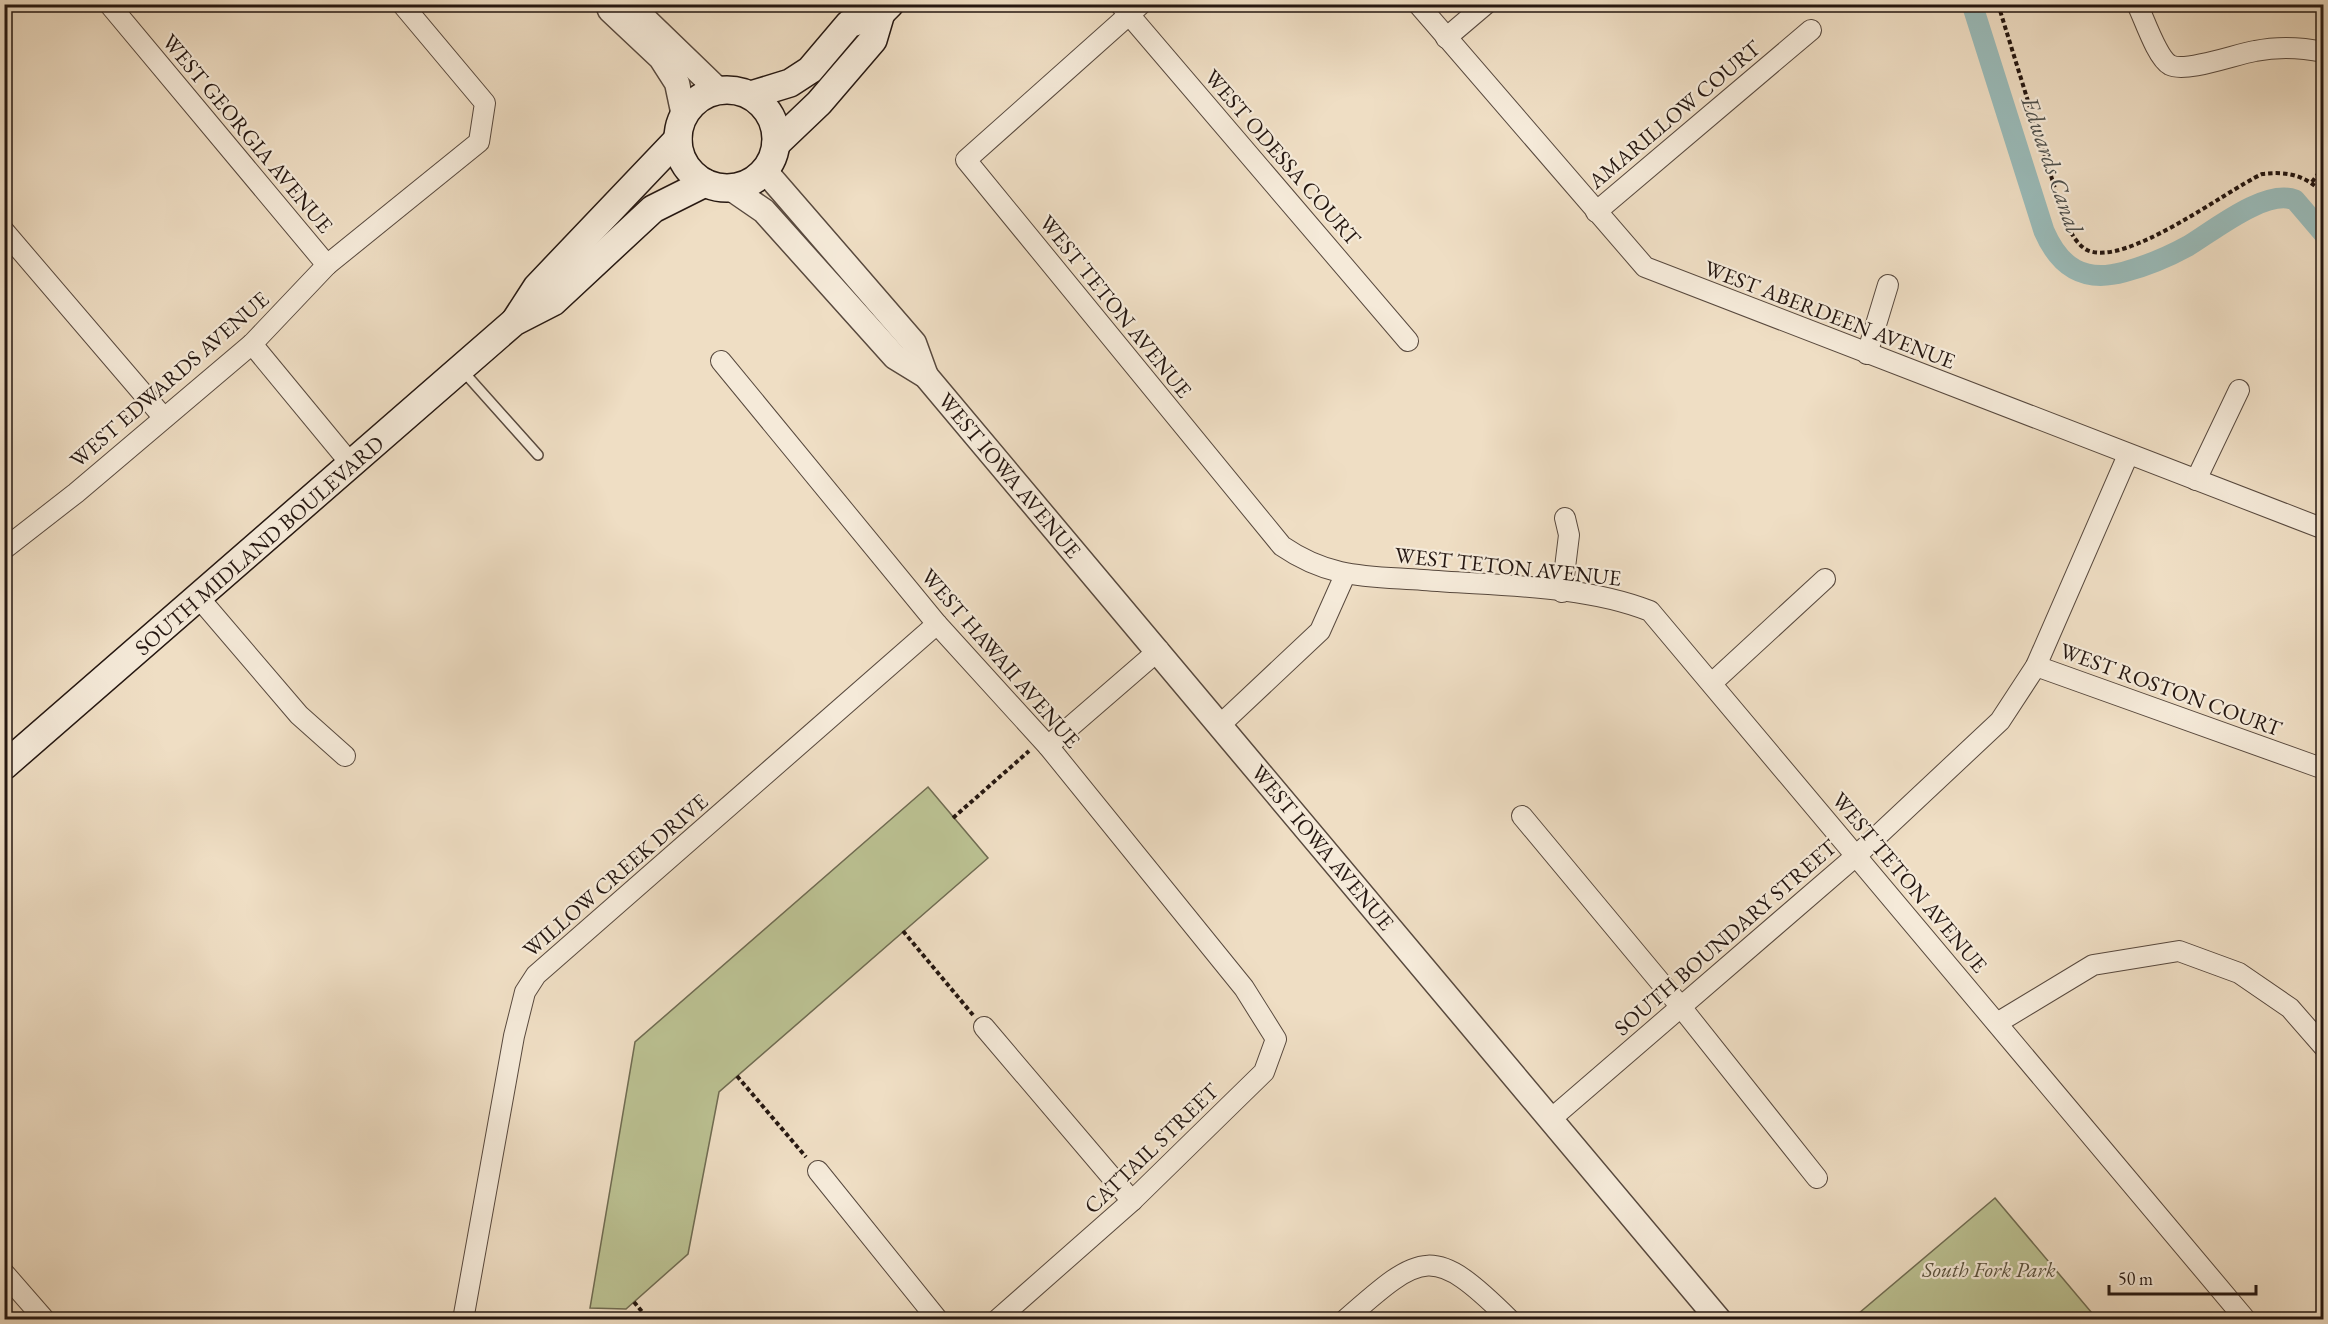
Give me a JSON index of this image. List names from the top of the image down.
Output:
{
  "streets": {
    "main road": ["SOUTH MIDLAND BOULEVARD"],
    "street": [
      "AMARILLOW COURT",
      "WEST GEORGIA AVENUE",
      "WEST ODESSA COURT",
      "WEST TETON AVENUE",
      "WEST ABERDEEN AVENUE",
      "WEST EDWARDS AVENUE",
      "WEST IOWA AVENUE",
      "WEST HAWAII AVENUE",
      "WEST ROSTON COURT",
      "WILLOW CREEK DRIVE",
      "SOUTH BOUNDARY STREET",
      "CATTAIL STREET"
    ]
  },
  "crossings": [
    ["AMARILLOW COURT", "WEST ABERDEEN AVENUE"],
    ["WEST GEORGIA AVENUE", "WEST EDWARDS AVENUE"],
    ["WEST ODESSA COURT", "WEST TETON AVENUE"],
    ["WEST TETON AVENUE", "SOUTH BOUNDARY STREET"],
    ["WEST ABERDEEN AVENUE", "SOUTH BOUNDARY STREET"],
    ["WEST IOWA AVENUE", "SOUTH MIDLAND BOULEVARD"],
    ["WEST IOWA AVENUE", "SOUTH BOUNDARY STREET"],
    ["WEST HAWAII AVENUE", "WILLOW CREEK DRIVE"],
    ["WEST HAWAII AVENUE", "CATTAIL STREET"],
    ["WEST ROSTON COURT", "SOUTH BOUNDARY STREET"]
  ],
  "water": ["Edwards Canal"],
  "parks": ["South Fork Park"],
  "scale_bar": "50 m"
}
